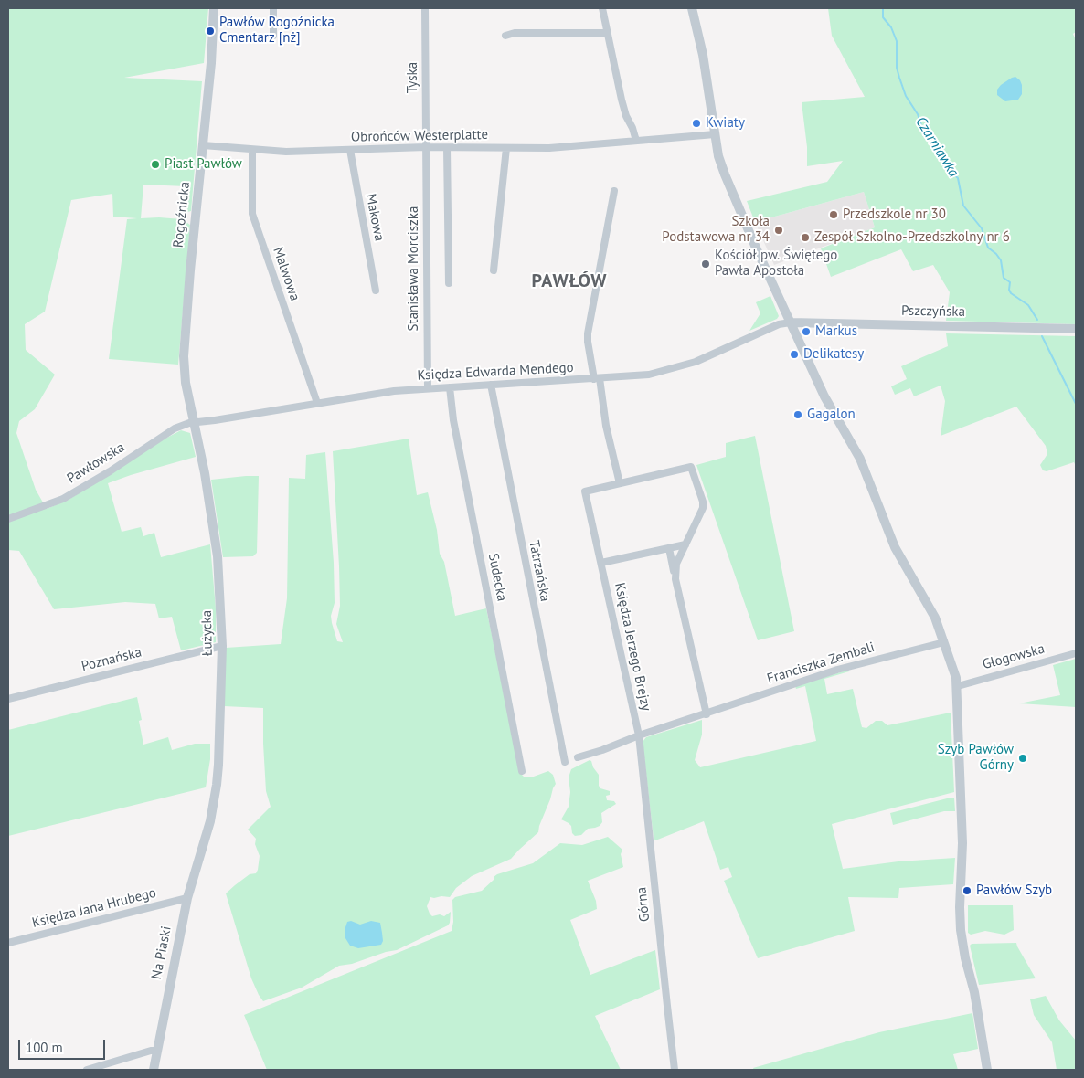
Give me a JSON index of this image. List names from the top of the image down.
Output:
{
  "streets": {
    "street": [
      "Tyska",
      "Obrońców Westerplatte",
      "Rogoźnicka",
      "Makowa",
      "Stanisława Morciszka",
      "Malwowa",
      "Pszczyńska",
      "Księdza Edwarda Mendego",
      "Pawłowska",
      "Tatrzańska",
      "Sudecka",
      "Łużycka",
      "Księdza Jerzego Brejzy",
      "Głogowska",
      "Poznańska",
      "Franciszka Zembali",
      "Górna",
      "Księdza Jana Hrubego",
      "Na Piaski"
    ]
  },
  "crossings": [
    ["Tyska", "Obrońców Westerplatte"],
    ["Tyska", "Stanisława Morciszka"],
    ["Obrońców Westerplatte", "Rogoźnicka"],
    ["Obrońców Westerplatte", "Makowa"],
    ["Obrońców Westerplatte", "Stanisława Morciszka"],
    ["Obrońców Westerplatte", "Malwowa"],
    ["Rogoźnicka", "Księdza Edwarda Mendego"],
    ["Rogoźnicka", "Pawłowska"],
    ["Rogoźnicka", "Łużycka"],
    ["Stanisława Morciszka", "Księdza Edwarda Mendego"],
    ["Malwowa", "Księdza Edwarda Mendego"],
    ["Pszczyńska", "Księdza Edwarda Mendego"],
    ["Księdza Edwarda Mendego", "Pawłowska"],
    ["Księdza Edwarda Mendego", "Tatrzańska"],
    ["Księdza Edwarda Mendego", "Sudecka"],
    ["Księdza Edwarda Mendego", "Łużycka"],
    ["Pawłowska", "Łużycka"],
    ["Łużycka", "Poznańska"],
    ["Łużycka", "Na Piaski"],
    ["Księdza Jerzego Brejzy", "Franciszka Zembali"],
    ["Księdza Jerzego Brejzy", "Górna"],
    ["Franciszka Zembali", "Górna"],
    ["Księdza Jana Hrubego", "Na Piaski"]
  ],
  "districts": ["PAWŁÓW"],
  "water": ["Czarniawka"],
  "places": [
    "Pawłów Rogoźnicka Cmentarz [nż]",
    "Kwiaty",
    "Piast Pawłów",
    "Przedszkole nr 30",
    "Szkoła Podstawowa nr 34",
    "Zespół Szkolno-Przedszkolny nr 6",
    "Kościół pw. Świętego Pawła Apostoła",
    "Markus",
    "Delikatesy",
    "Gagalon",
    "Szyb Pawłów Górny",
    "Pawłów Szyb"
  ],
  "scale_bar": "100 m"
}
